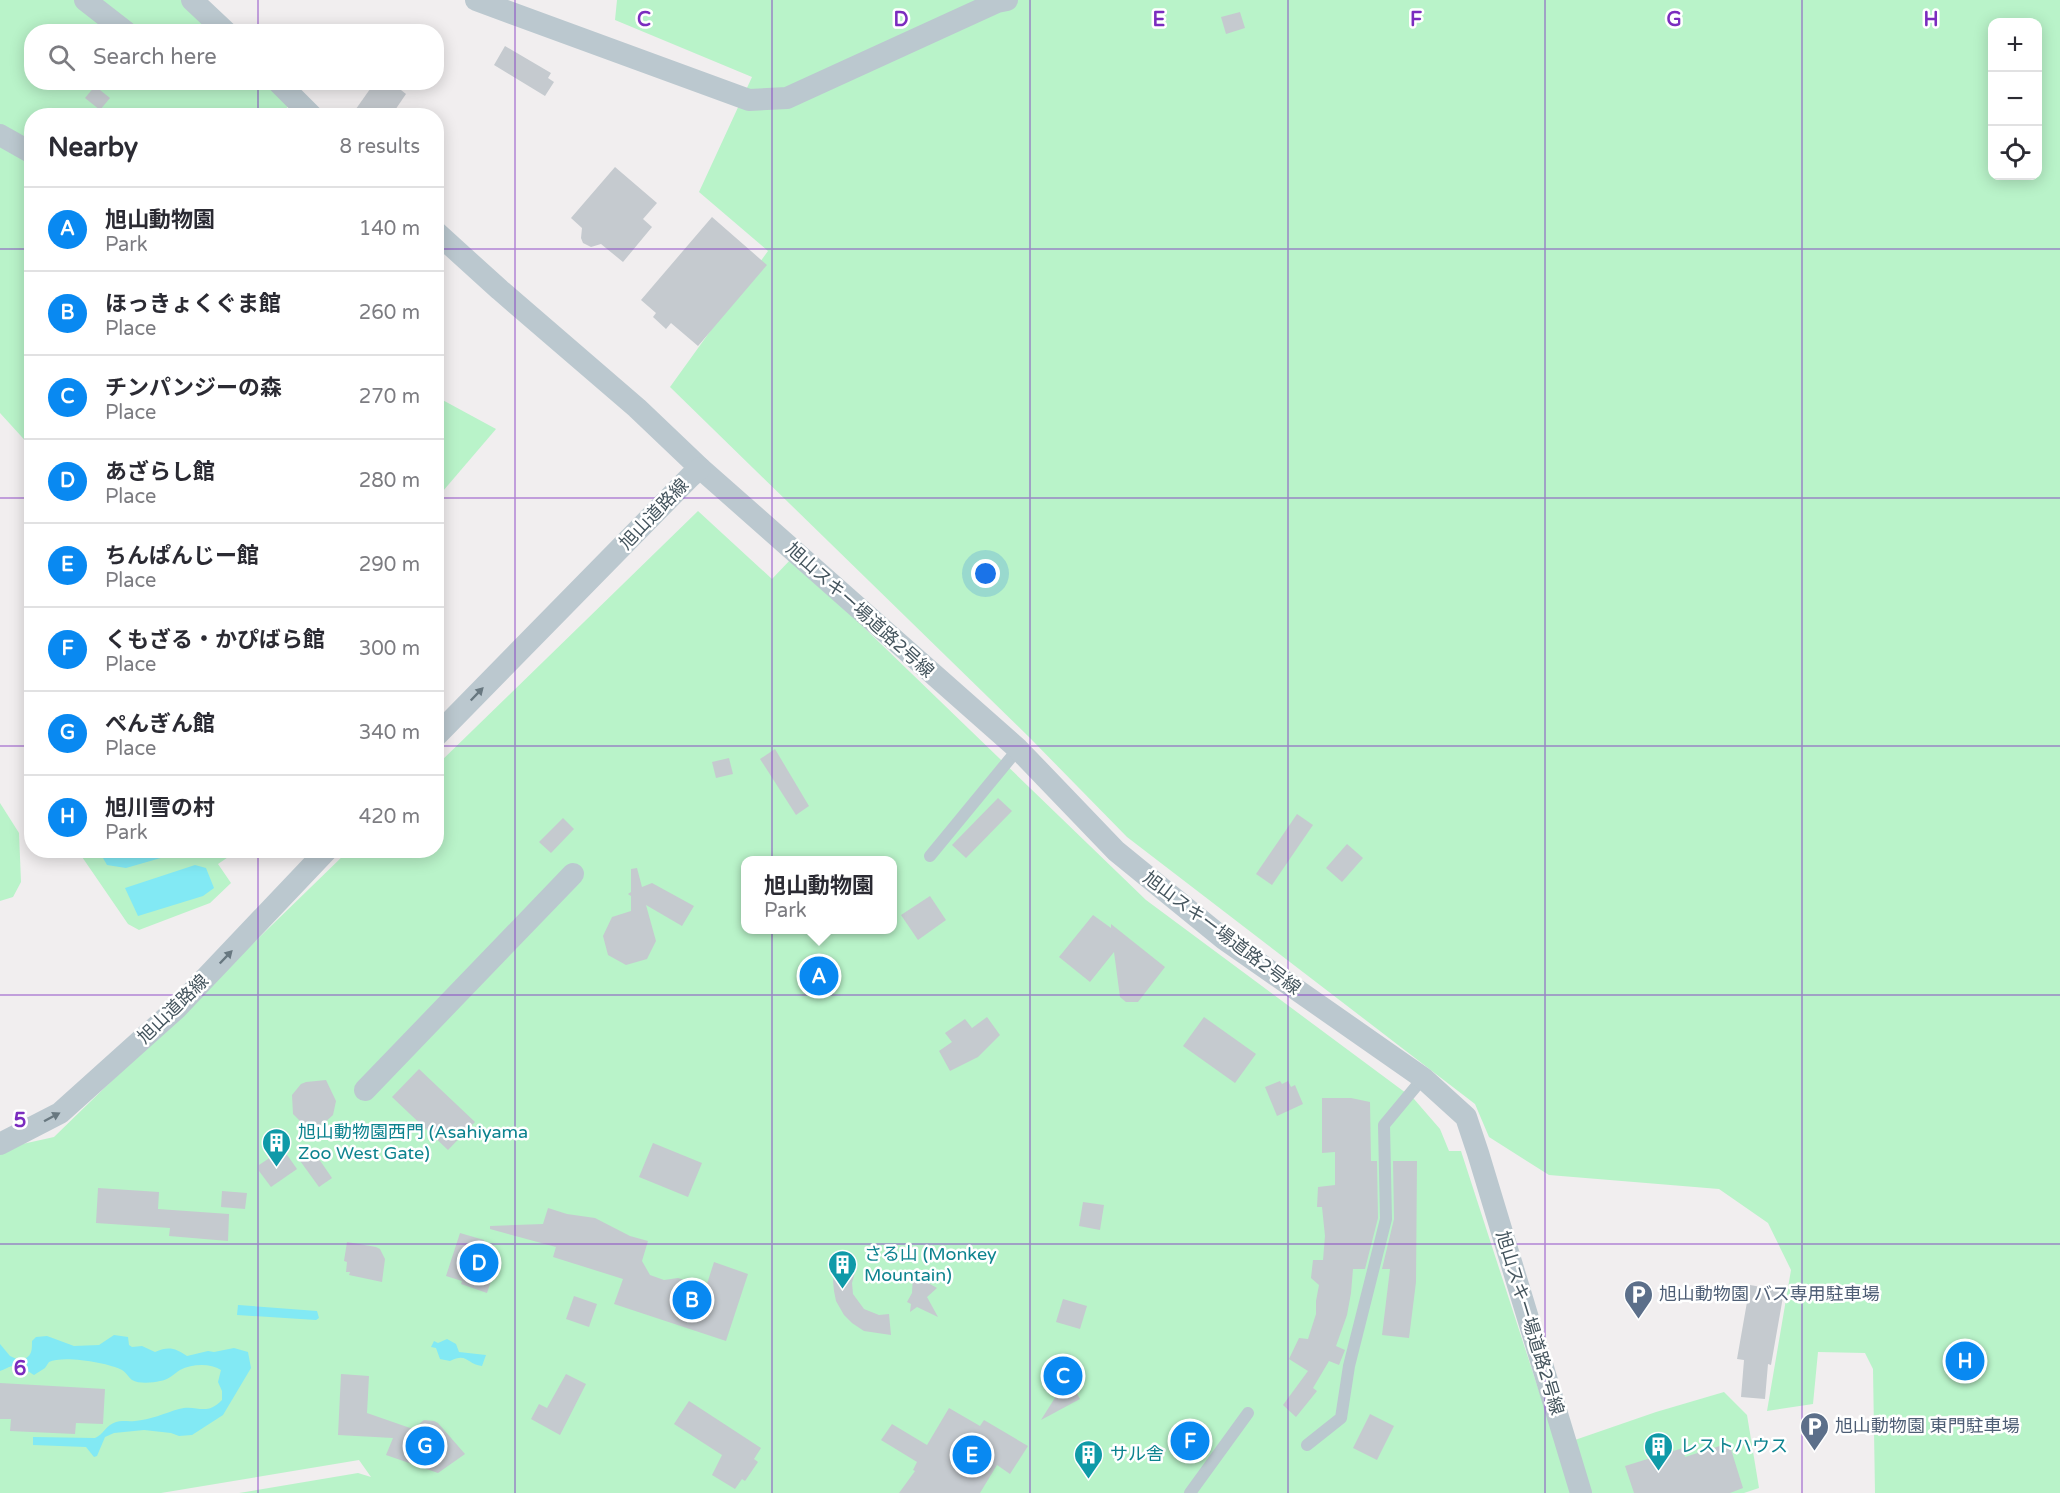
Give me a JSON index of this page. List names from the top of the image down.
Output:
{
  "streets": {
    "street": ["旭山道路線", "旭山スキー場道路2号線"]
  },
  "crossings": [
    ["旭山道路線", "旭山スキー場道路2号線"]
  ],
  "one_way": ["旭山道路線"],
  "places": {
    "building": [
      "旭山動物園西門 (Asahiyama Zoo West Gate)",
      "さる山 (Monkey Mountain)",
      "レストハウス",
      "サル舎"
    ],
    "parking": ["旭山動物園 バス専用駐車場", "旭山動物園 東門駐車場"]
  },
  "page": {
    "map_buttons": ["+", "−"],
    "search": "Search here",
    "heading": ["Nearby", "8 results"],
    "list": [
      {
        "mark": "A",
        "name": "旭山動物園",
        "note": "Park",
        "value": "140 m"
      },
      {
        "mark": "B",
        "name": "ほっきょくぐま館",
        "note": "Place",
        "value": "260 m"
      },
      {
        "mark": "C",
        "name": "チンパンジーの森",
        "note": "Place",
        "value": "270 m"
      },
      {
        "mark": "D",
        "name": "あざらし館",
        "note": "Place",
        "value": "280 m"
      },
      {
        "mark": "E",
        "name": "ちんぱんじー館",
        "note": "Place",
        "value": "290 m"
      },
      {
        "mark": "F",
        "name": "くもざる・かぴばら館",
        "note": "Place",
        "value": "300 m"
      },
      {
        "mark": "G",
        "name": "ぺんぎん館",
        "note": "Place",
        "value": "340 m"
      },
      {
        "mark": "H",
        "name": "旭川雪の村",
        "note": "Park",
        "value": "420 m"
      }
    ],
    "popup": ["旭山動物園", "Park"],
    "pins": [
      "A",
      "D",
      "B",
      "H",
      "C",
      "F",
      "G",
      "E"
    ]
  },
  "grid": {
    "columns": [
      "C",
      "D",
      "E",
      "F",
      "G",
      "H"
    ],
    "rows": ["5", "6"]
  }
}
